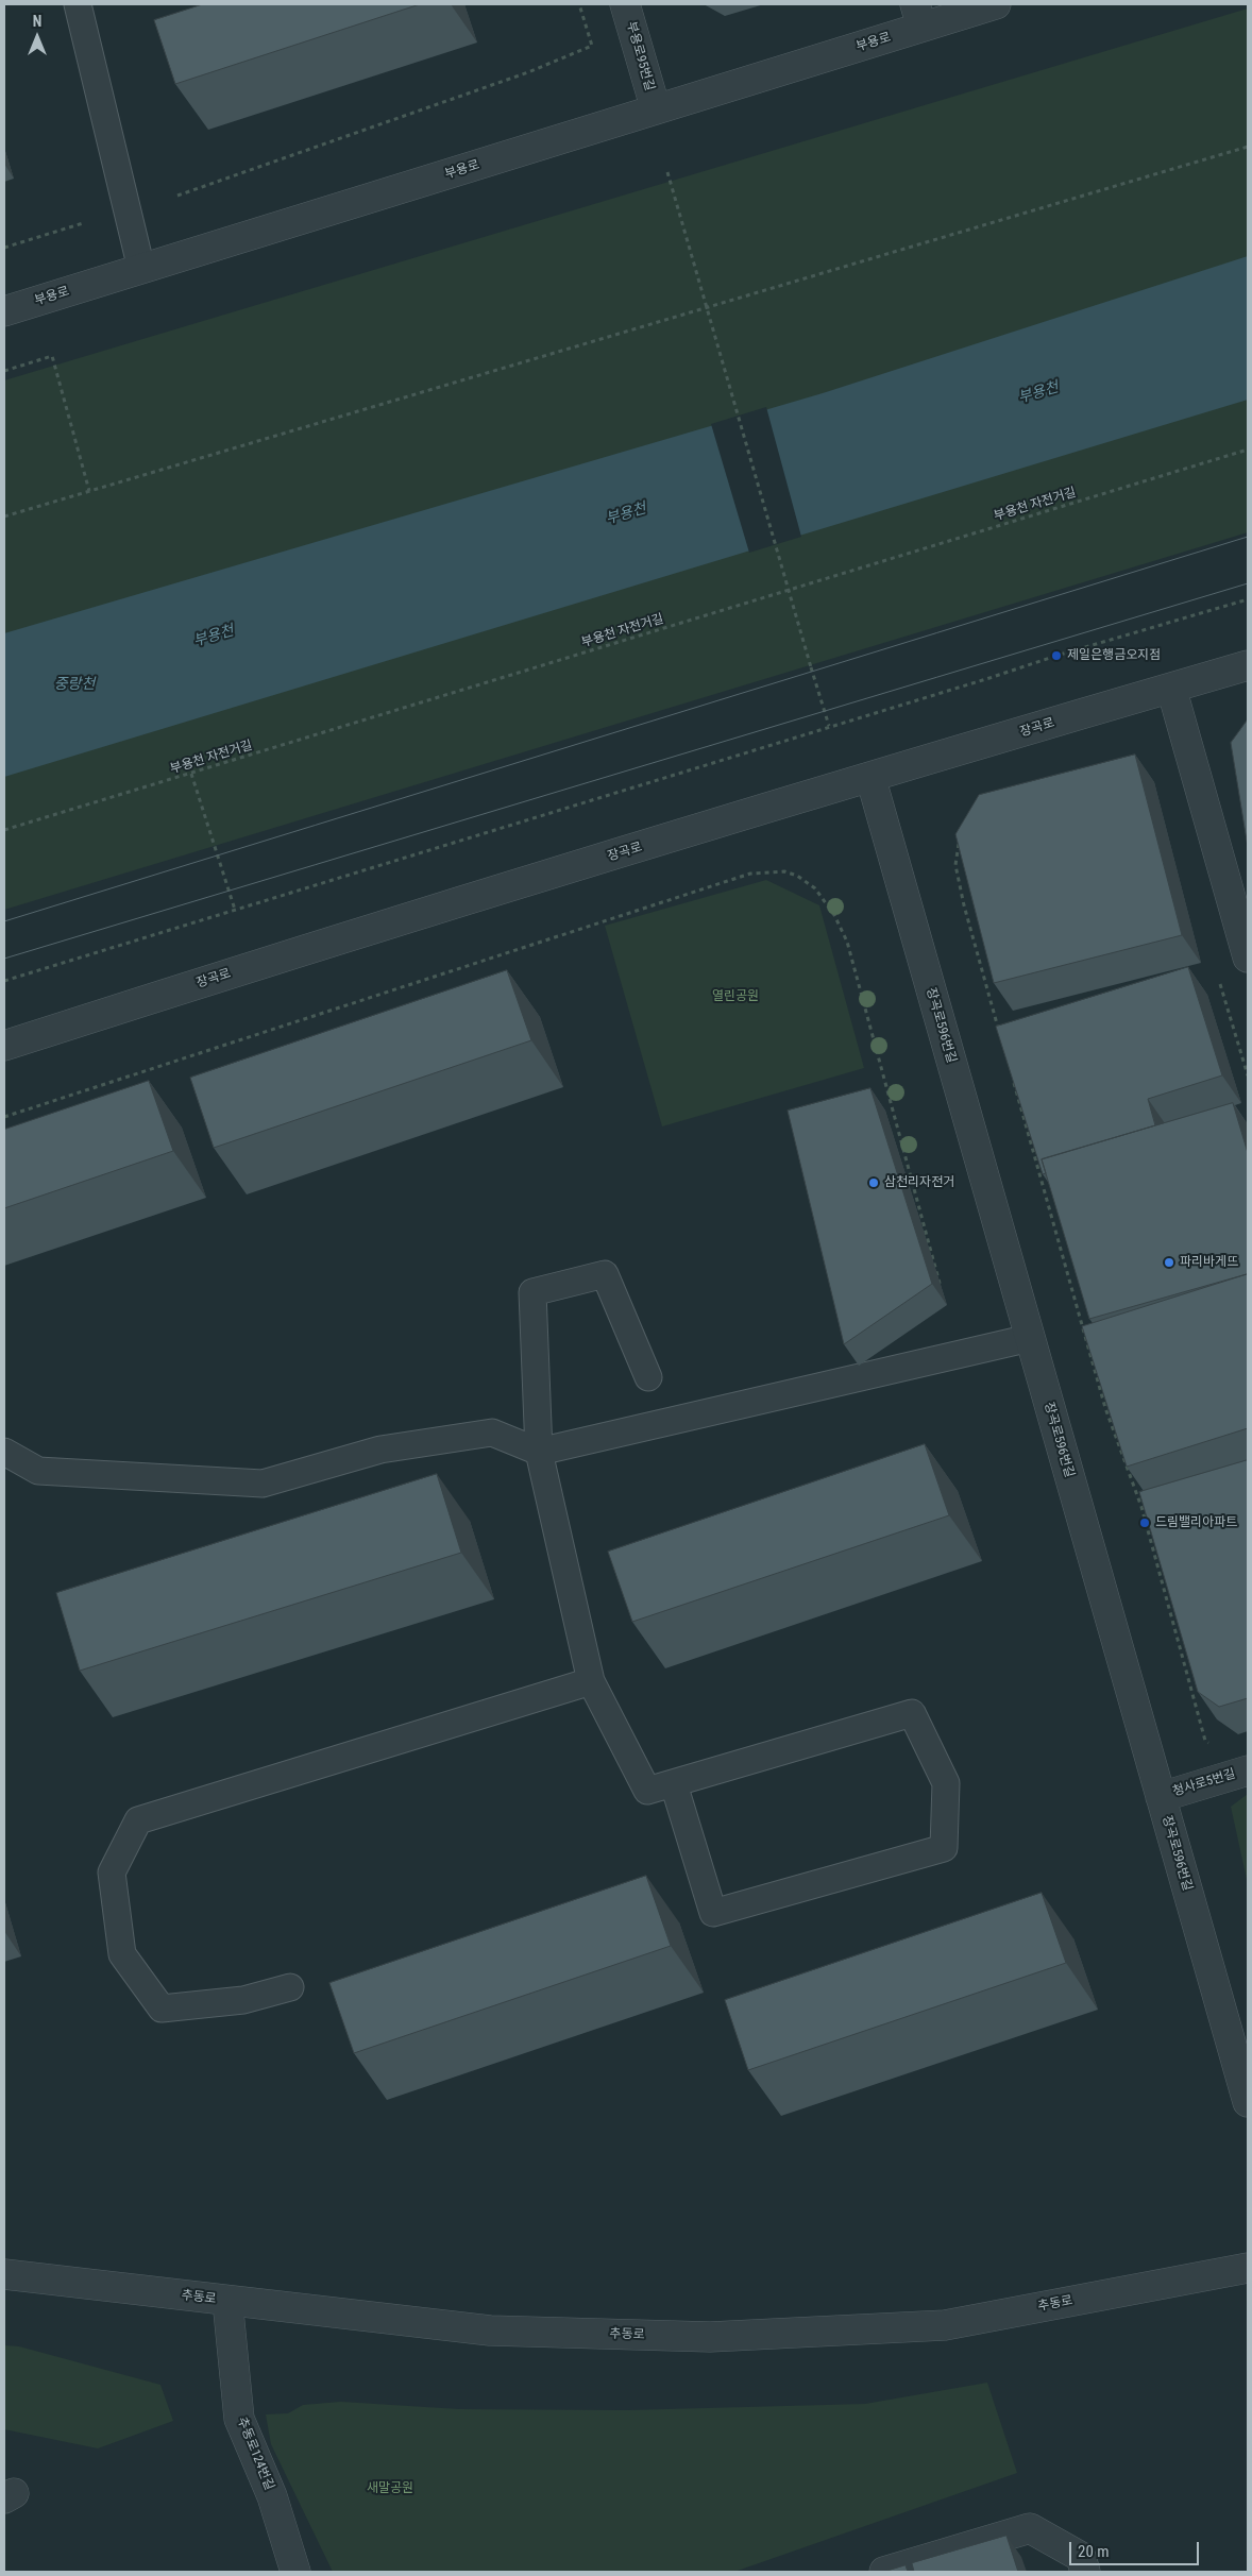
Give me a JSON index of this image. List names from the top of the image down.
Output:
{
  "streets": {
    "street": [
      "부용로",
      "부용로95번길",
      "장곡로",
      "장곡로596번길",
      "청사로5번길",
      "추동로",
      "추동로124번길"
    ],
    "path": ["부용천 자전거길"]
  },
  "crossings": [
    ["부용로", "부용로95번길"],
    ["장곡로", "장곡로596번길"],
    ["장곡로596번길", "청사로5번길"],
    ["추동로", "추동로124번길"]
  ],
  "water": ["부용천", "중랑천"],
  "parks": ["열린공원", "새말공원"],
  "places": [
    "제일은행금오지점",
    "삼천리자전거",
    "파리바게뜨",
    "드림밸리아파트"
  ],
  "scale_bar": "20 m",
  "north": "top"
}
